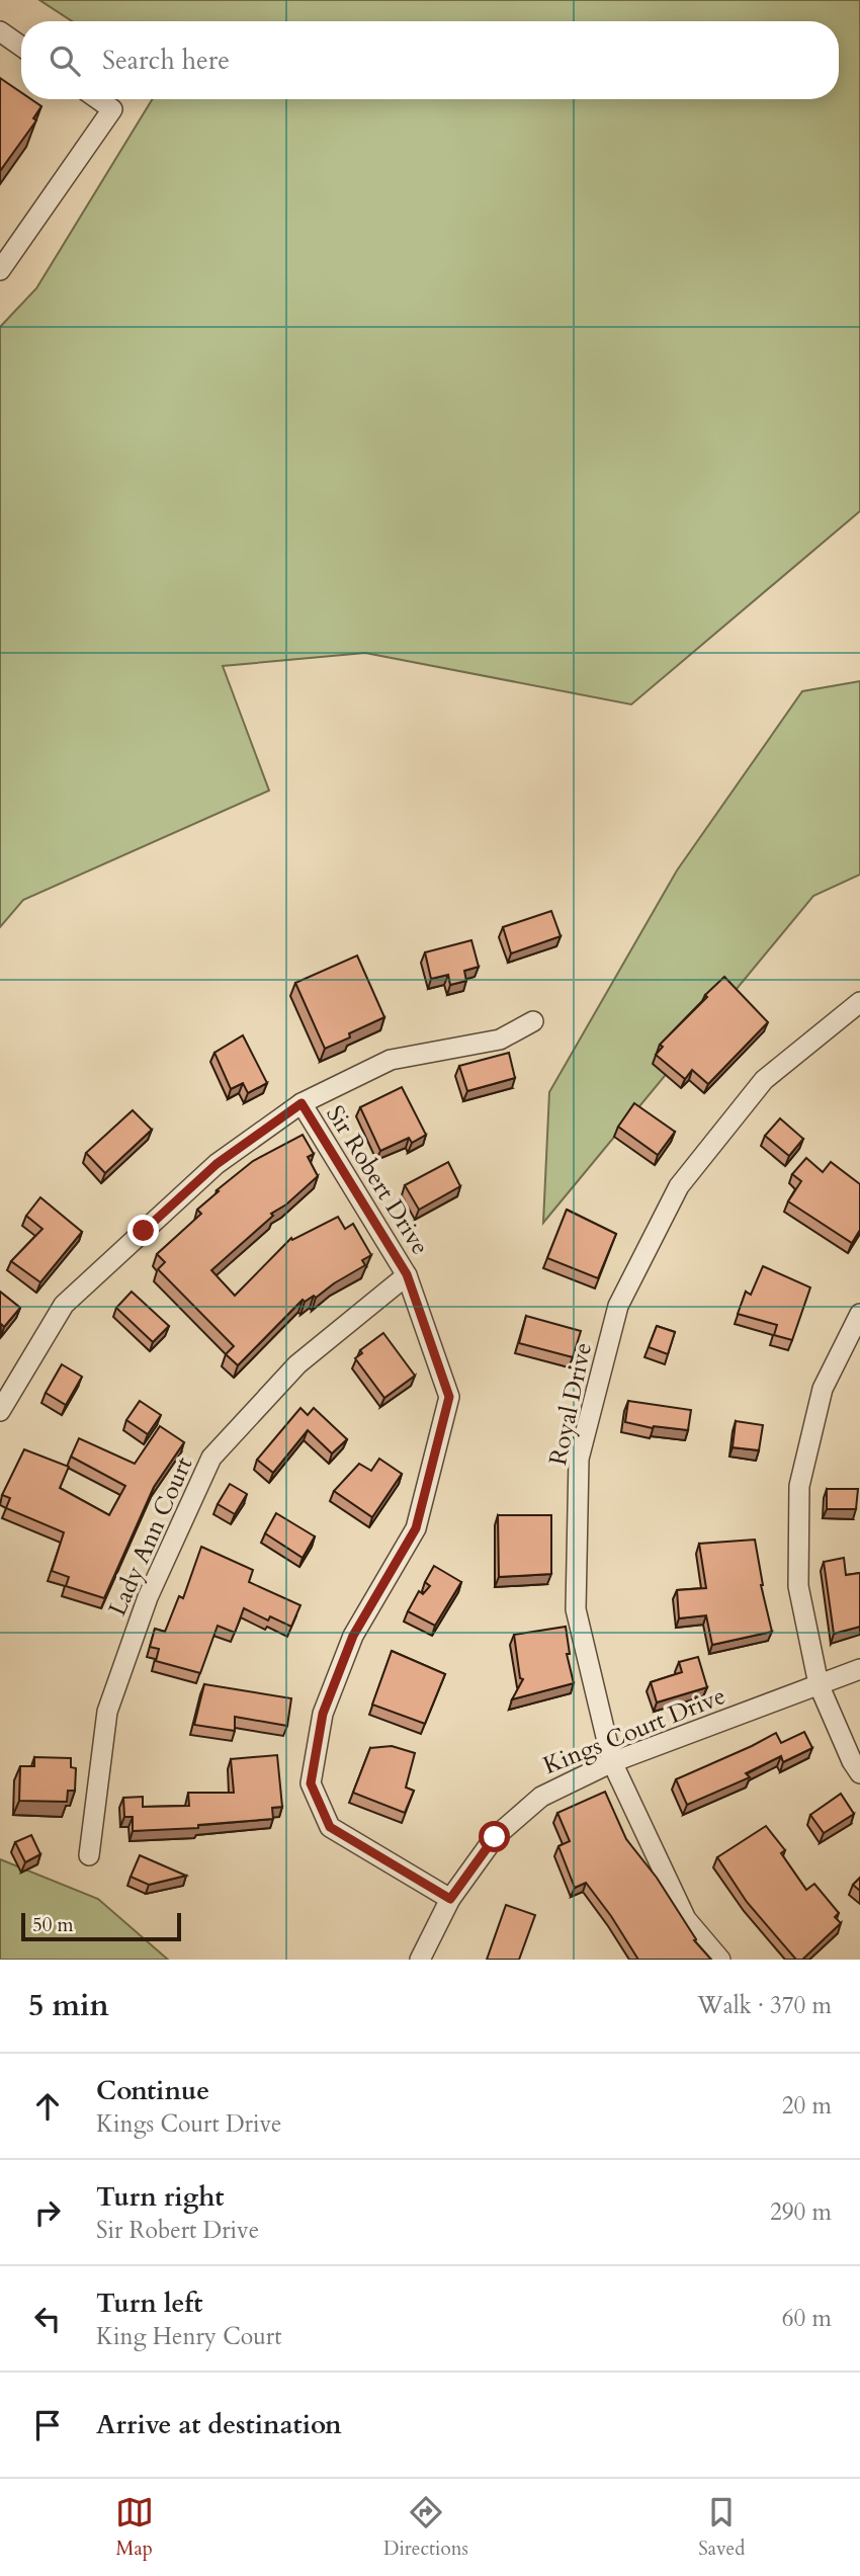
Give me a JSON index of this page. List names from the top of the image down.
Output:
{
  "streets": {
    "street": [
      "Sir Robert Drive",
      "Royal Drive",
      "Lady Ann Court",
      "Kings Court Drive"
    ]
  },
  "crossings": [
    ["Sir Robert Drive", "Lady Ann Court"],
    ["Sir Robert Drive", "Kings Court Drive"],
    ["Royal Drive", "Kings Court Drive"]
  ],
  "scale_bar": "50 m",
  "page": {
    "search": "Search here",
    "scale": "50 m",
    "heading": ["5 min", "Walk · 370 m"],
    "list": [
      ["Continue", "Kings Court Drive", "20 m"],
      ["Turn right", "Sir Robert Drive", "290 m"],
      ["Turn left", "King Henry Court", "60 m"],
      "Arrive at destination"
    ],
    "nav": ["Map", "Directions", "Saved"]
  }
}
